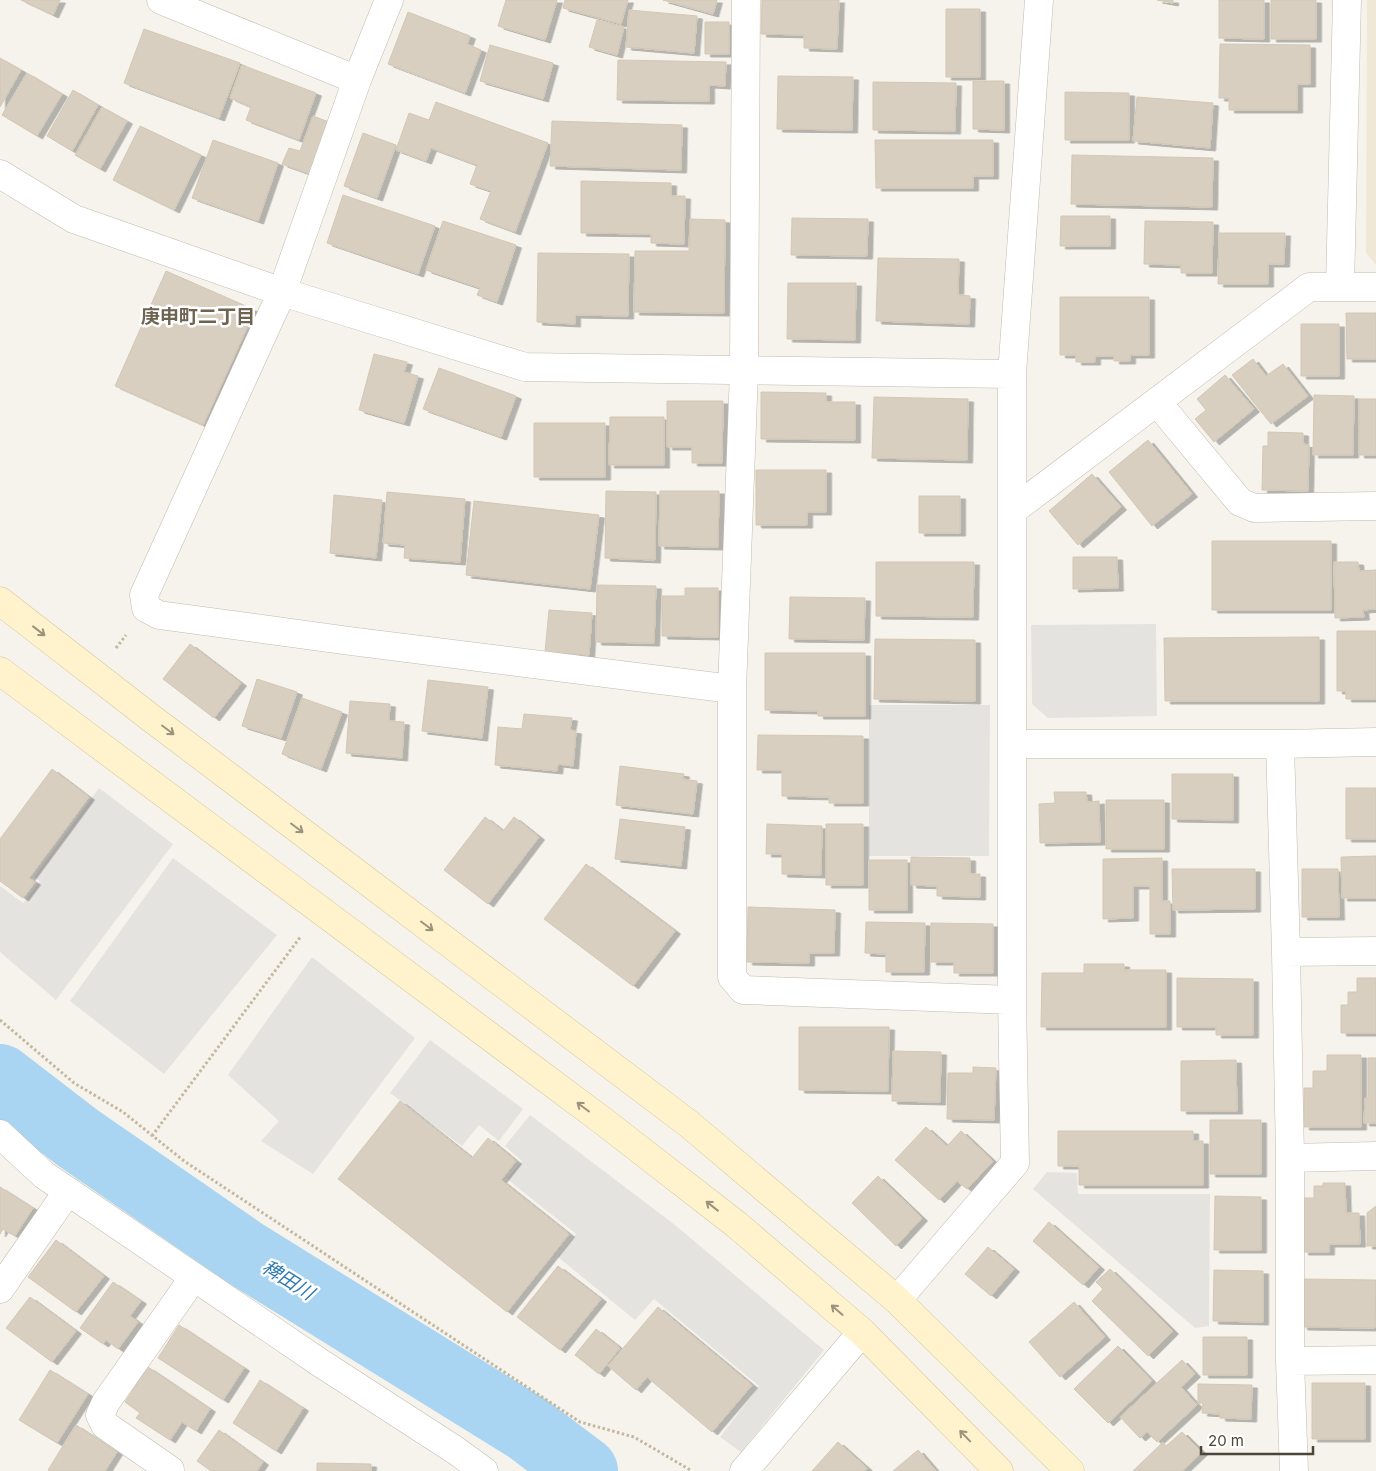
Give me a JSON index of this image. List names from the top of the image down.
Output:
{
  "districts": ["庚申町二丁目"],
  "water": ["稗田川"],
  "scale_bar": "20 m"
}
